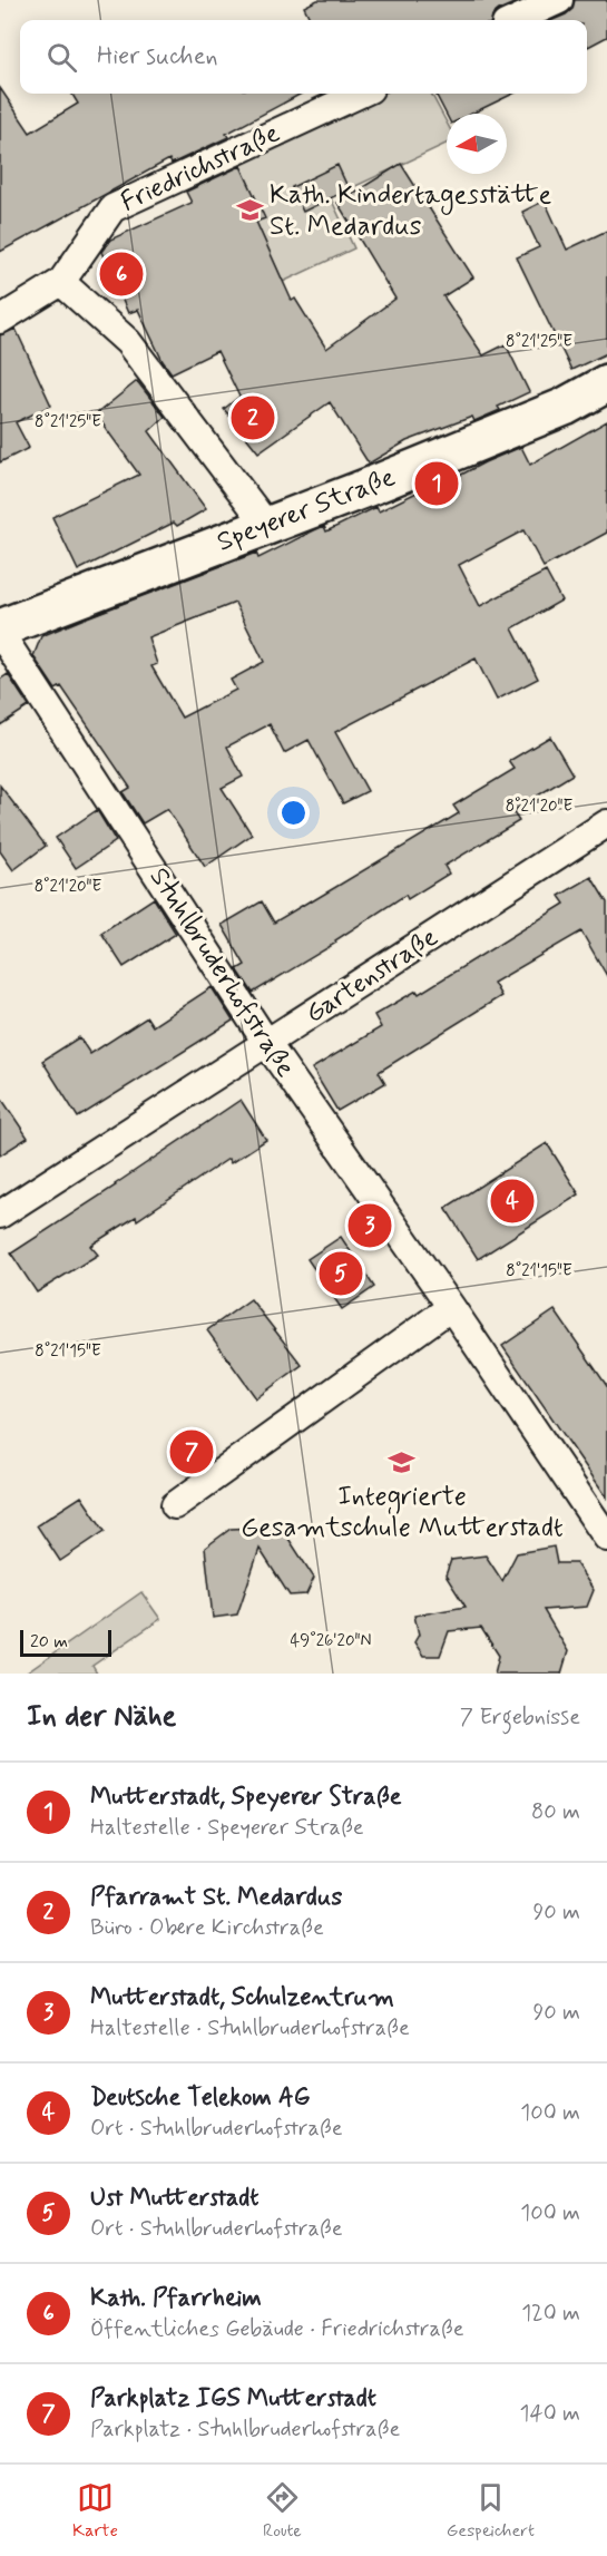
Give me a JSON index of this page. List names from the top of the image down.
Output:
{
  "streets": {
    "main road": ["Speyerer Straße"],
    "street": ["Friedrichstraße", "Stuhlbruderhofstraße", "Gartenstraße"]
  },
  "crossings": [
    ["Speyerer Straße", "Stuhlbruderhofstraße"],
    ["Stuhlbruderhofstraße", "Gartenstraße"]
  ],
  "places": {
    "school or university": ["Kath. Kindertagesstätte St. Medardus", "Integrierte Gesamtschule Mutterstadt"]
  },
  "scale_bar": "20 m",
  "north": "left",
  "page": {
    "search": "Hier suchen",
    "pins": [
      "6",
      "2",
      "1",
      "4",
      "3",
      "5",
      "7"
    ],
    "scale": "20 m",
    "heading": ["In der Nähe", "7 Ergebnisse"],
    "list": [
      {
        "mark": "1",
        "name": "Mutterstadt, Speyerer Straße",
        "note": "Haltestelle · Speyerer Straße",
        "value": "80 m"
      },
      {
        "mark": "2",
        "name": "Pfarramt St. Medardus",
        "note": "Büro · Obere Kirchstraße",
        "value": "90 m"
      },
      {
        "mark": "3",
        "name": "Mutterstadt, Schulzentrum",
        "note": "Haltestelle · Stuhlbruderhofstraße",
        "value": "90 m"
      },
      {
        "mark": "4",
        "name": "Deutsche Telekom AG",
        "note": "Ort · Stuhlbruderhofstraße",
        "value": "100 m"
      },
      {
        "mark": "5",
        "name": "Ust Mutterstadt",
        "note": "Ort · Stuhlbruderhofstraße",
        "value": "100 m"
      },
      {
        "mark": "6",
        "name": "Kath. Pfarrheim",
        "note": "Öffentliches Gebäude · Friedrichstraße",
        "value": "120 m"
      },
      {
        "mark": "7",
        "name": "Parkplatz IGS Mutterstadt",
        "note": "Parkplatz · Stuhlbruderhofstraße",
        "value": "140 m"
      }
    ],
    "nav": ["Karte", "Route", "Gespeichert"]
  },
  "coordinates": [
    "8°21'25\"E",
    "8°21'20\"E",
    "8°21'15\"E",
    "49°26'20\"N"
  ]
}
